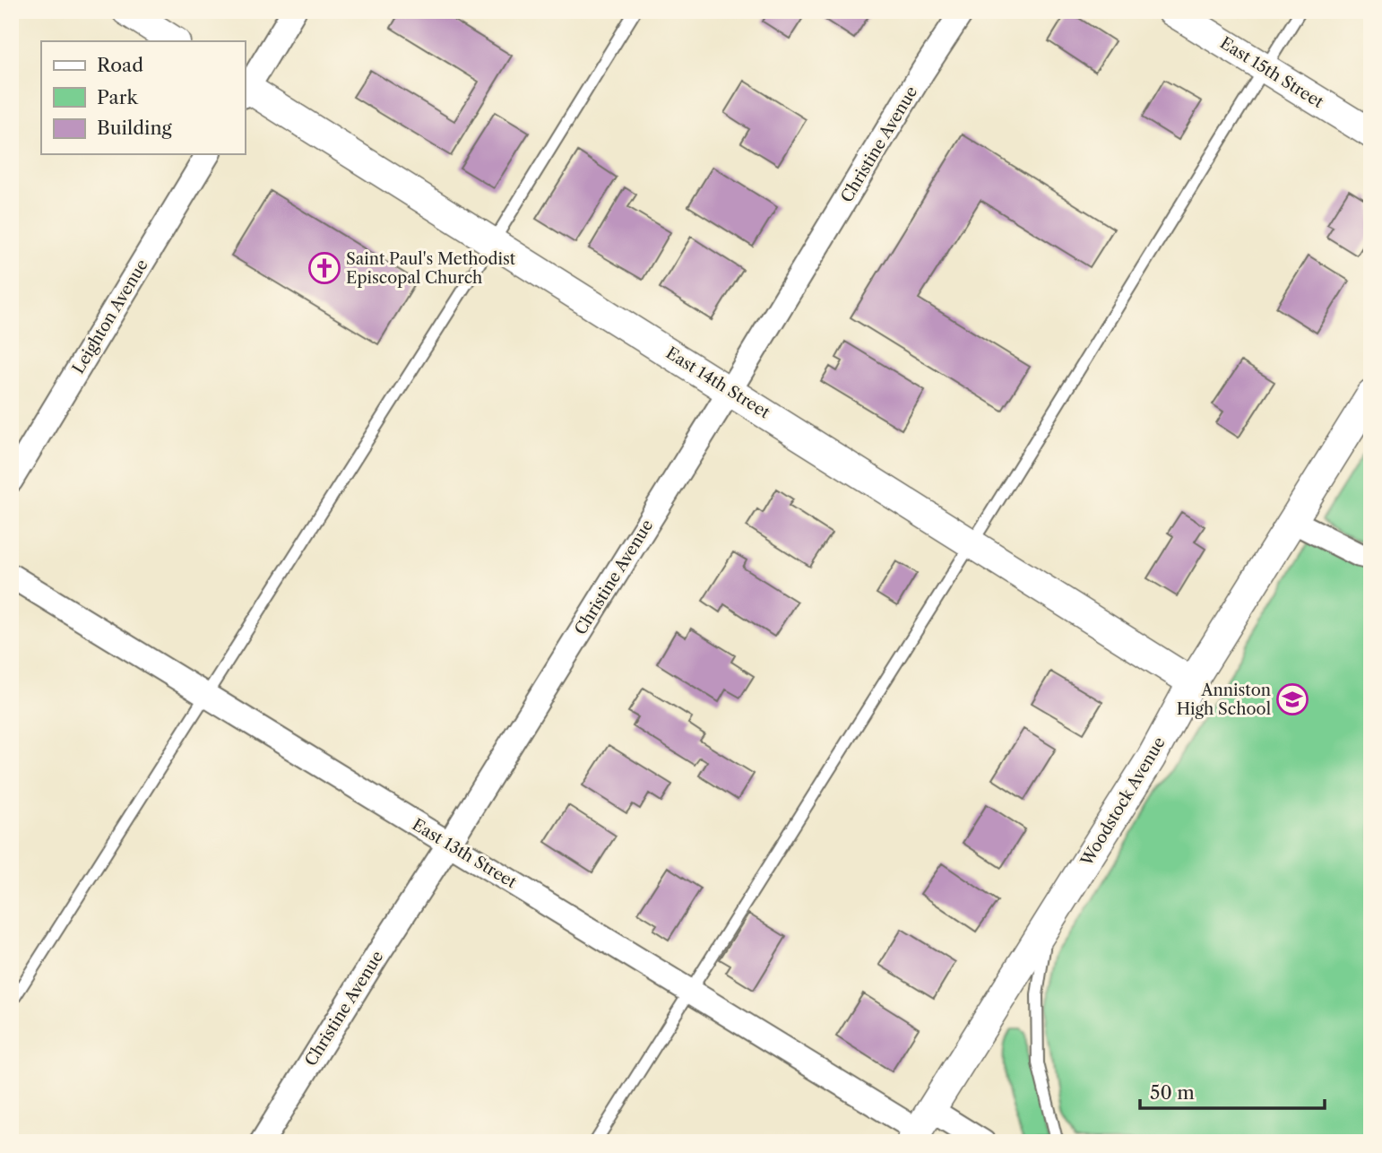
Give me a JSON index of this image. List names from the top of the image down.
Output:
{
  "streets": {
    "street": [
      "East 15th Street",
      "Christine Avenue",
      "Leighton Avenue",
      "East 14th Street",
      "Woodstock Avenue",
      "East 13th Street"
    ]
  },
  "crossings": [
    ["Christine Avenue", "East 14th Street"],
    ["Christine Avenue", "East 13th Street"],
    ["East 14th Street", "Woodstock Avenue"],
    ["Woodstock Avenue", "East 13th Street"]
  ],
  "places": {
    "church": ["Saint Paul's Methodist Episcopal Church"],
    "school or university": ["Anniston High School"]
  },
  "legend": ["Road", "Park", "Building"],
  "scale_bar": "50 m"
}
